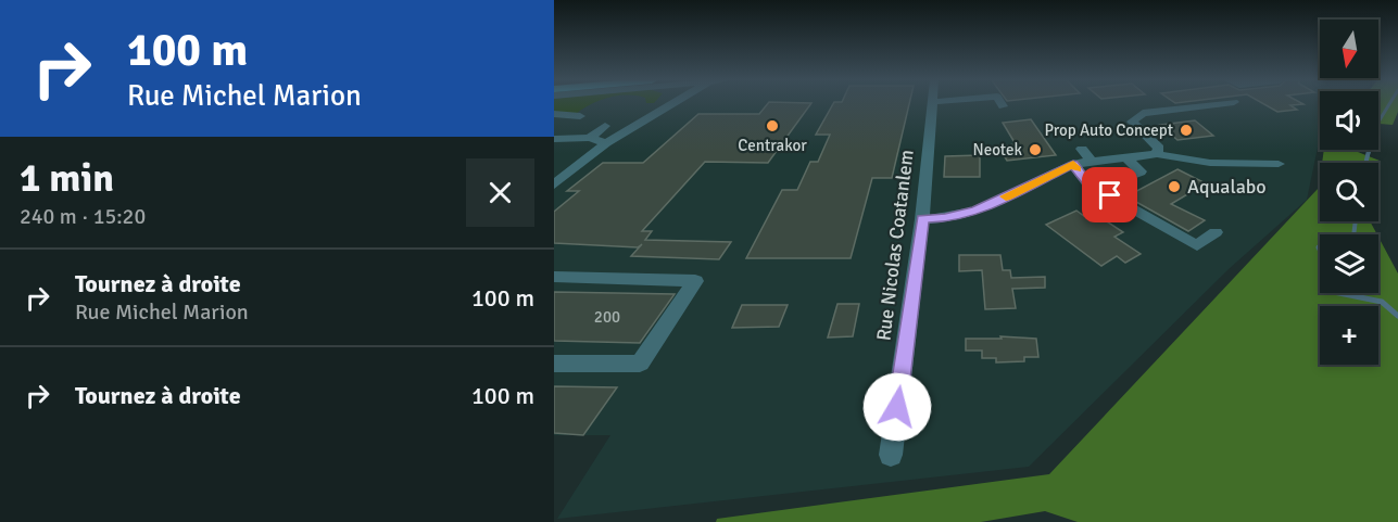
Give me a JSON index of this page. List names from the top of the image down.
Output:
{
  "streets": {
    "street": ["Rue Nicolas Coatanlem"]
  },
  "places": [
    "Centrakor",
    "Prop Auto Concept",
    "Neotek",
    "Aqualabo"
  ],
  "house_numbers": ["200"],
  "north": "bottom",
  "page": {
    "turn": ["100 m", "Rue Michel Marion"],
    "map_buttons": "+",
    "heading": ["1 min", "240 m · 15:20"],
    "list": [
      {
        "name": "Tournez à droite",
        "note": "Rue Michel Marion",
        "value": "100 m"
      },
      {
        "name": "Tournez à droite",
        "value": "100 m"
      }
    ]
  }
}
